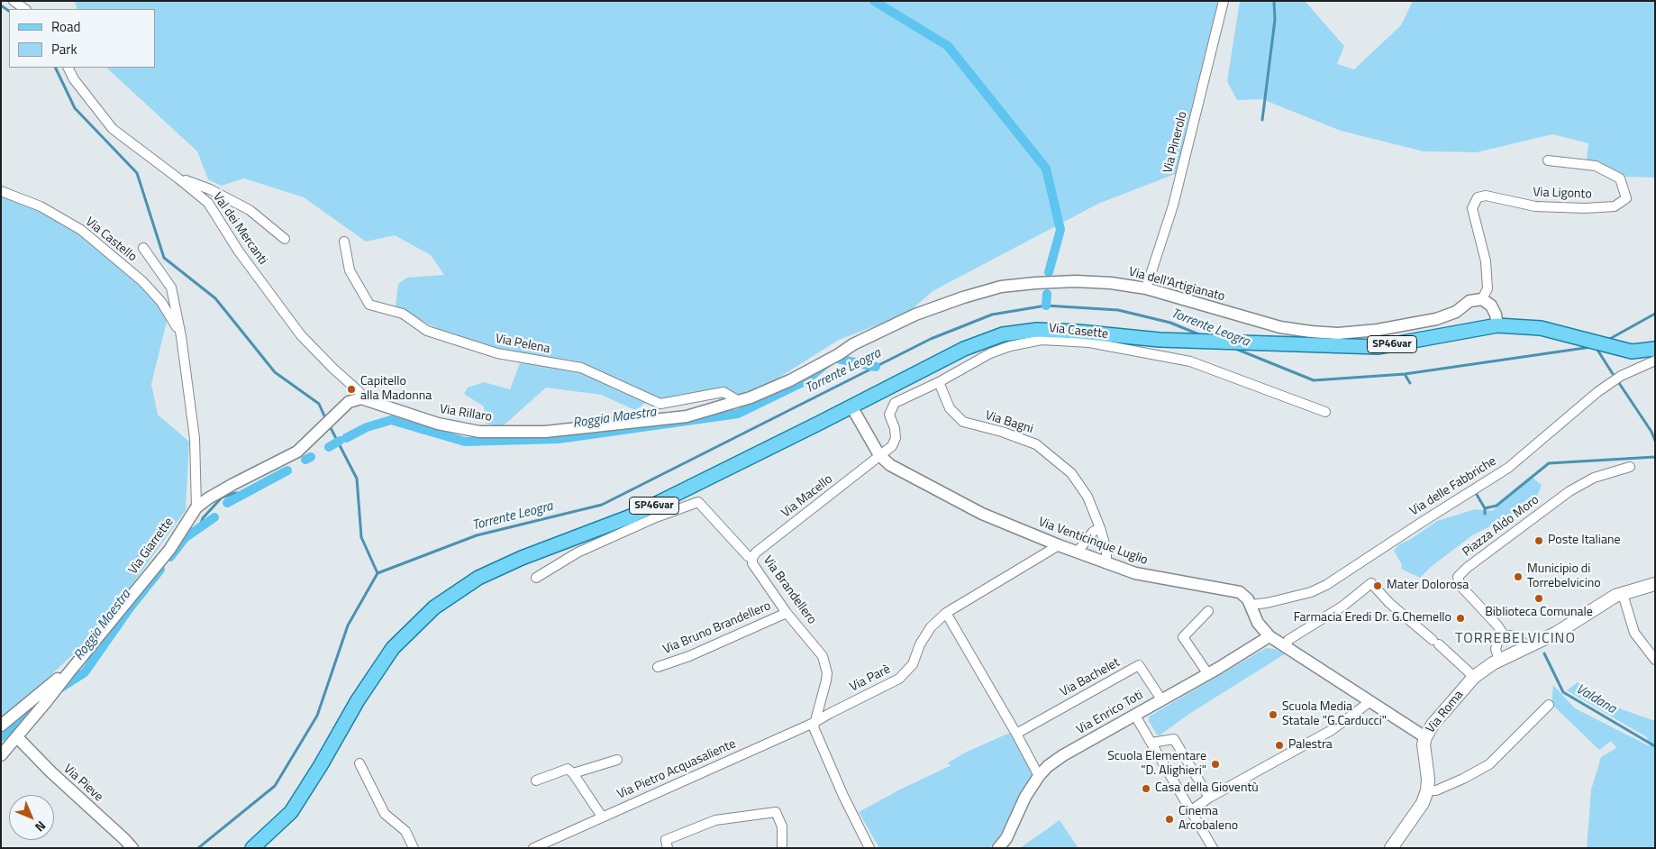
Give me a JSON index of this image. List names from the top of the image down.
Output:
{
  "streets": {
    "main road": ["SP46var", "Via Roma"],
    "street": [
      "Via Pinerolo",
      "Via Ligonto",
      "Val dei Mercanti",
      "Via Castello",
      "Via dell'Artigianato",
      "Via Casette",
      "Via Pelena",
      "Via Rillaro",
      "Via Bagni",
      "Via delle Fabbriche",
      "Via Macello",
      "Piazza Aldo Moro",
      "Via Venticinque Luglio",
      "Via Giarrette",
      "Via Brandellero",
      "Via Bruno Brandellero",
      "Via Bachelet",
      "Via Parè",
      "Via Enrico Toti",
      "Via Pietro Acquasaliente",
      "Via Pieve"
    ]
  },
  "crossings": [
    ["Via Pinerolo", "Via dell'Artigianato"],
    ["Via Ligonto", "Via dell'Artigianato"],
    ["Val dei Mercanti", "Via Rillaro"],
    ["Via Castello", "Via Giarrette"],
    ["Via dell'Artigianato", "Via Rillaro"],
    ["Via Casette", "Via Bagni"],
    ["Via Casette", "Via Macello"],
    ["Via Casette", "Via Venticinque Luglio"],
    ["Via Pelena", "Via Rillaro"],
    ["SP46var", "Via Venticinque Luglio"],
    ["Via Bagni", "Via Venticinque Luglio"],
    ["Via delle Fabbriche", "Via Venticinque Luglio"],
    ["Via Macello", "Via Venticinque Luglio"],
    ["Via Macello", "Via Brandellero"],
    ["Via Venticinque Luglio", "Via Parè"],
    ["Via Venticinque Luglio", "Via Roma"],
    ["Via Venticinque Luglio", "Via Enrico Toti"],
    ["Via Brandellero", "Via Bruno Brandellero"],
    ["Via Brandellero", "Via Pietro Acquasaliente"],
    ["Via Bachelet", "Via Enrico Toti"],
    ["Via Parè", "Via Pietro Acquasaliente"]
  ],
  "districts": ["TORREBELVICINO"],
  "water": ["Torrente Leogra", "Roggia Maestra", "Valdana"],
  "places": [
    "Capitello alla Madonna",
    "Poste Italiane",
    "Municipio di Torrebelvicino",
    "Mater Dolorosa",
    "Biblioteca Comunale",
    "Farmacia Eredi Dr. G.Chemello",
    "Scuola Media Statale \"G.Carducci\"",
    "Palestra",
    "Scuola Elementare \"D. Alighieri\"",
    "Casa della Gioventù",
    "Cinema Arcobaleno"
  ],
  "legend": ["Road", "Park"],
  "north": "bottom right"
}
